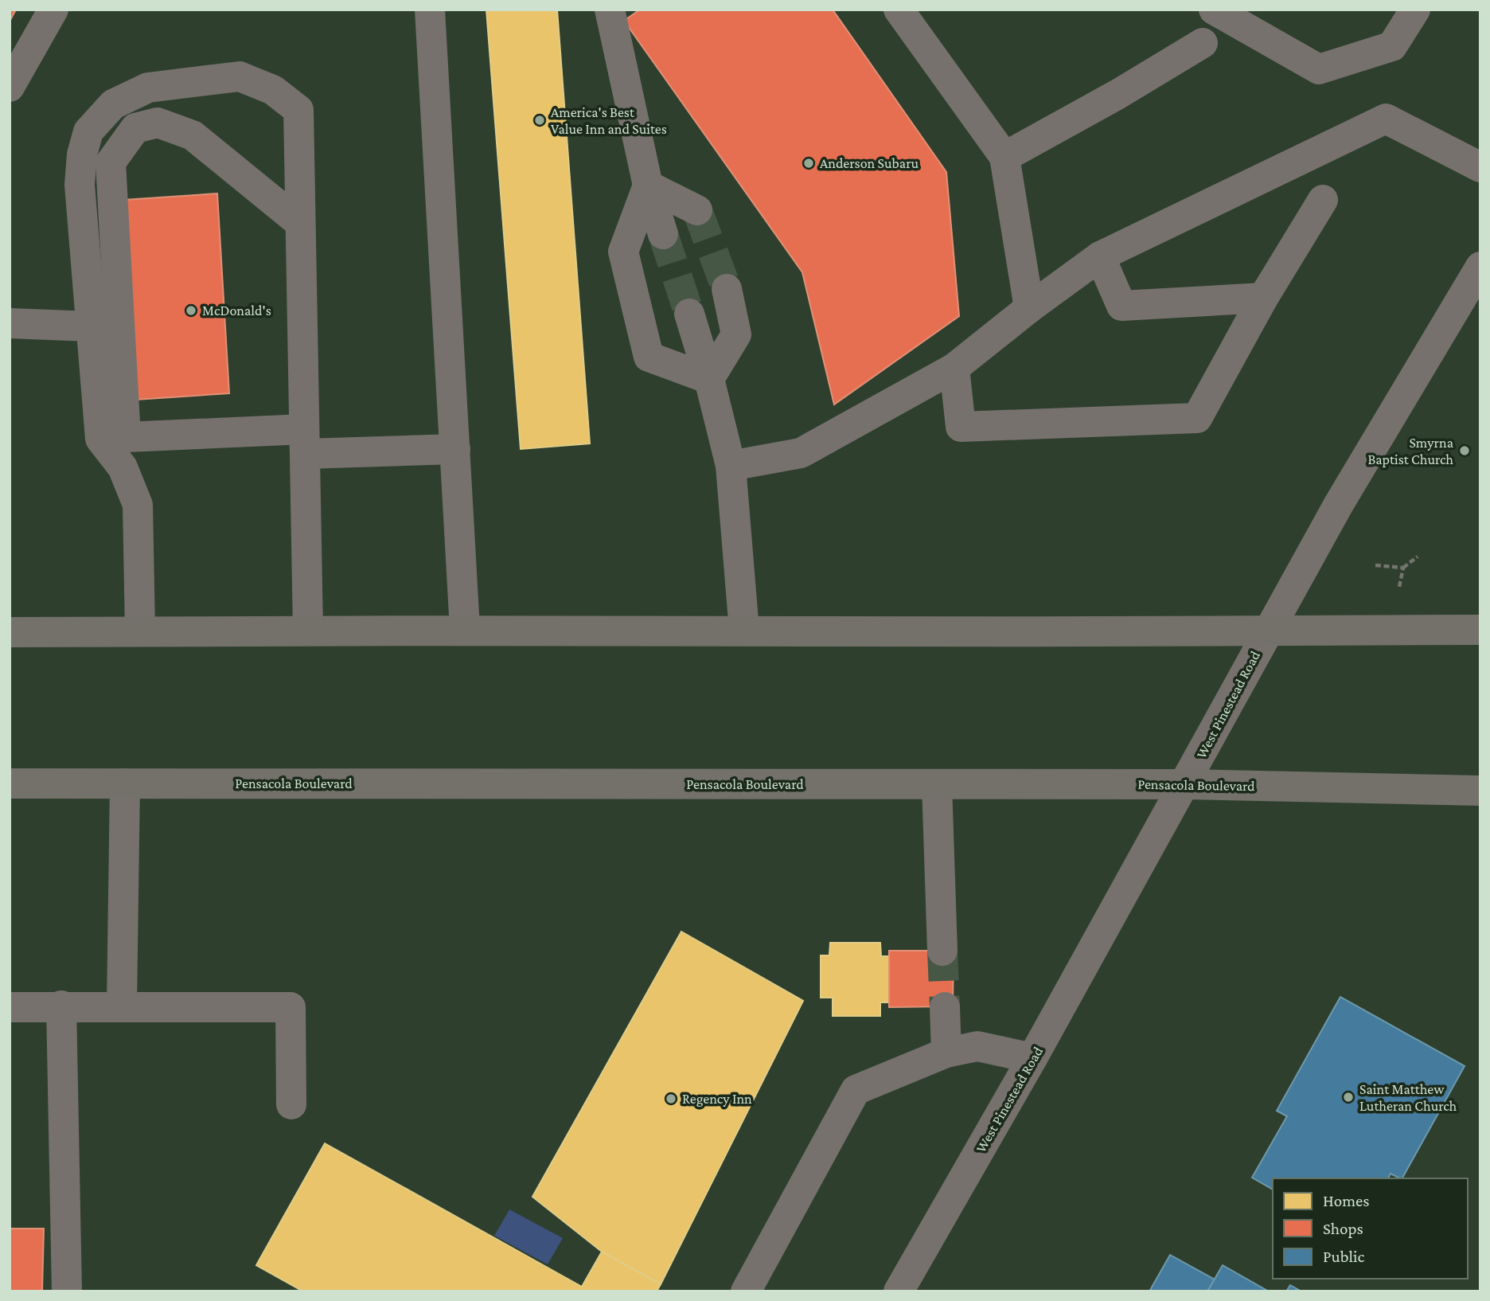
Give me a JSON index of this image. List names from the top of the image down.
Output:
{
  "streets": {
    "main road": ["Pensacola Boulevard"],
    "street": ["West Pinestead Road"]
  },
  "crossings": [
    ["West Pinestead Road", "Pensacola Boulevard"]
  ],
  "places": [
    "America's Best Value Inn and Suites",
    "Anderson Subaru",
    "McDonald's",
    "Smyrna Baptist Church",
    "Saint Matthew Lutheran Church",
    "Regency Inn"
  ],
  "legend": ["Homes", "Shops", "Public"]
}
